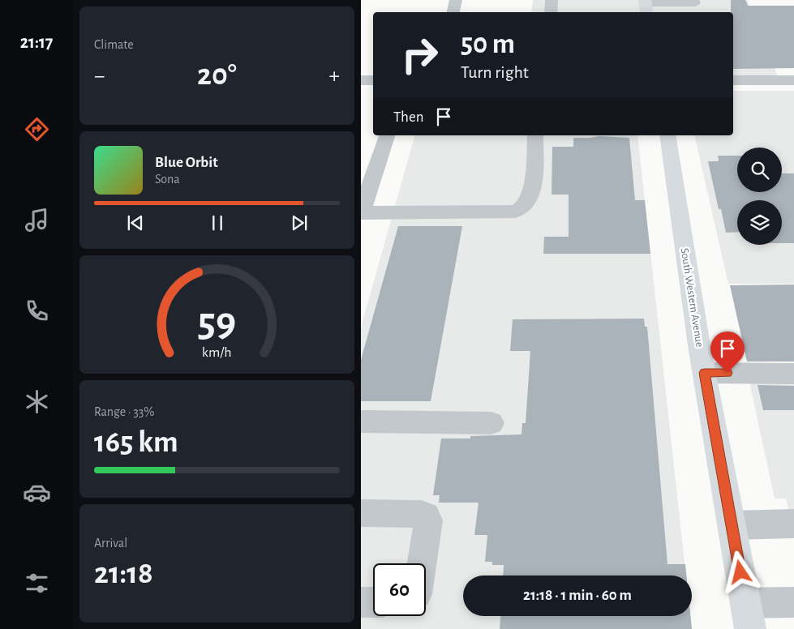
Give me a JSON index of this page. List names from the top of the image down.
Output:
{
  "streets": {
    "main road": ["South Western Avenue"]
  },
  "page": {
    "tabs": "21:17",
    "tile": [
      "Climate",
      ["Range · 33%", "165 km"],
      ["Arrival", "21:18"]
    ],
    "turn": ["50 m", "Turn right"],
    "heat": ["−", "20°", "+"],
    "then": "Then",
    "song": ["Blue Orbit", "Sona"],
    "limit": "60",
    "trip": "21:18 · 1 min · 60 m",
    "gauge": ["59", "km/h"]
  }
}
